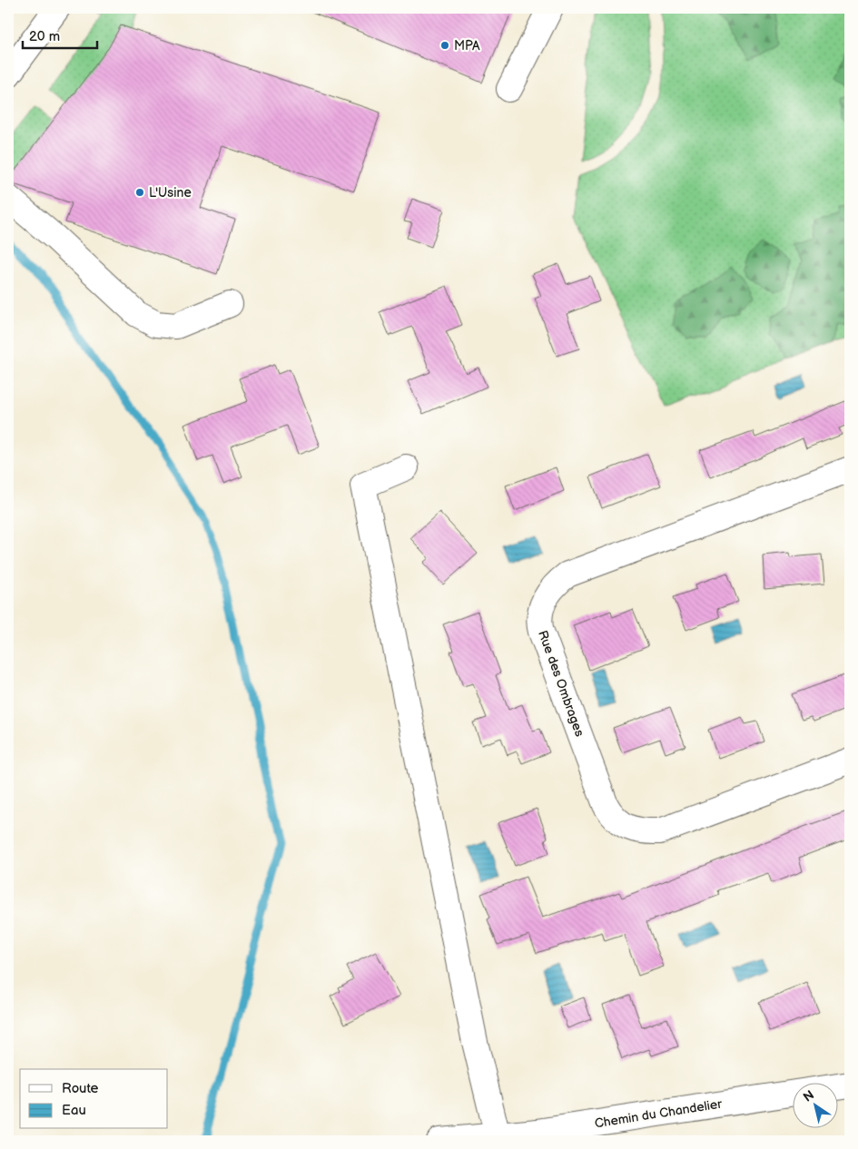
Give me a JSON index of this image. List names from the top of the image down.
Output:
{
  "streets": {
    "street": ["Rue des Ombrages", "Chemin du Chandelier"]
  },
  "places": ["MPA", "L'Usine"],
  "legend": ["Route", "Eau"],
  "scale_bar": "20 m",
  "north": "top left"
}
